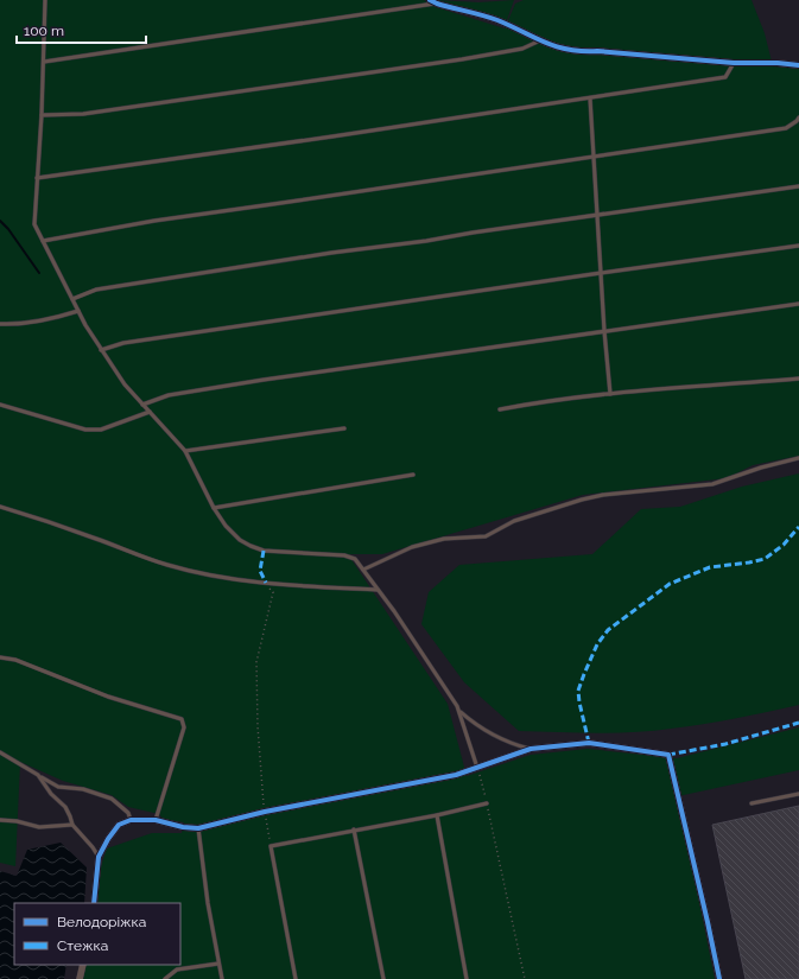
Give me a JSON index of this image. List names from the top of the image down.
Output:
{
  "legend": ["Велодоріжка", "Стежка"],
  "scale_bar": "100 m"
}
